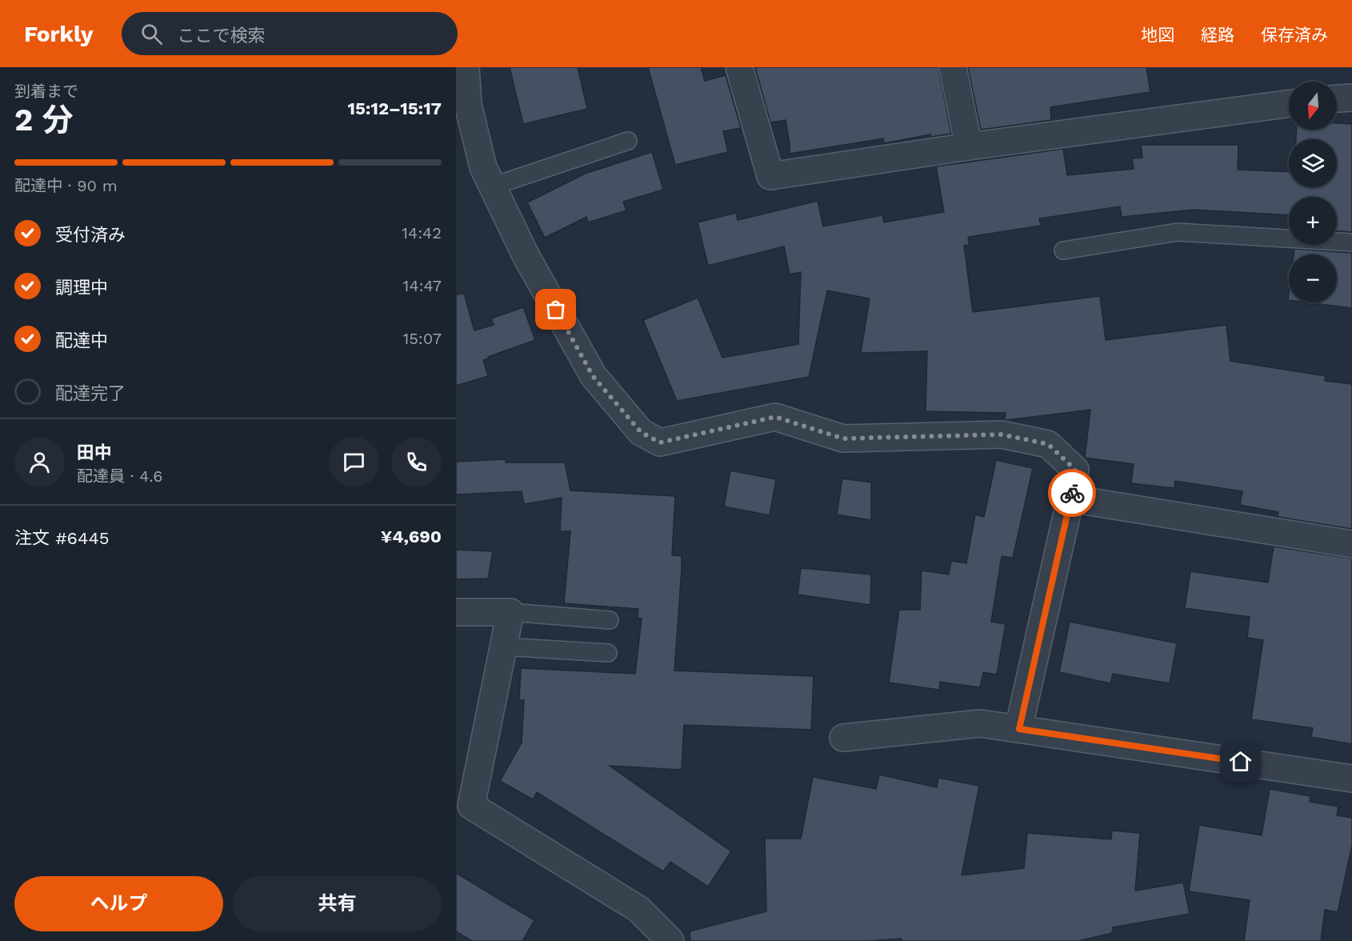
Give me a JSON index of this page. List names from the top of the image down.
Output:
{
  "north": "bottom",
  "page": {
    "header": "Forkly",
    "search": "ここで検索",
    "nav": ["地図", "経路", "保存済み"],
    "heading": ["2 分", "到着まで", "15:12–15:17"],
    "panel": [
      "田中",
      "配達員 · 4.6",
      "注文 #6445",
      "¥4,690"
    ],
    "map_buttons": ["+", "−"],
    "bar": "配達中 · 90 m",
    "list": [
      ["受付済み", "14:42"],
      ["調理中", "14:47"],
      ["配達中", "15:07"],
      "配達完了"
    ],
    "buttons": ["ヘルプ", "共有"]
  }
}
